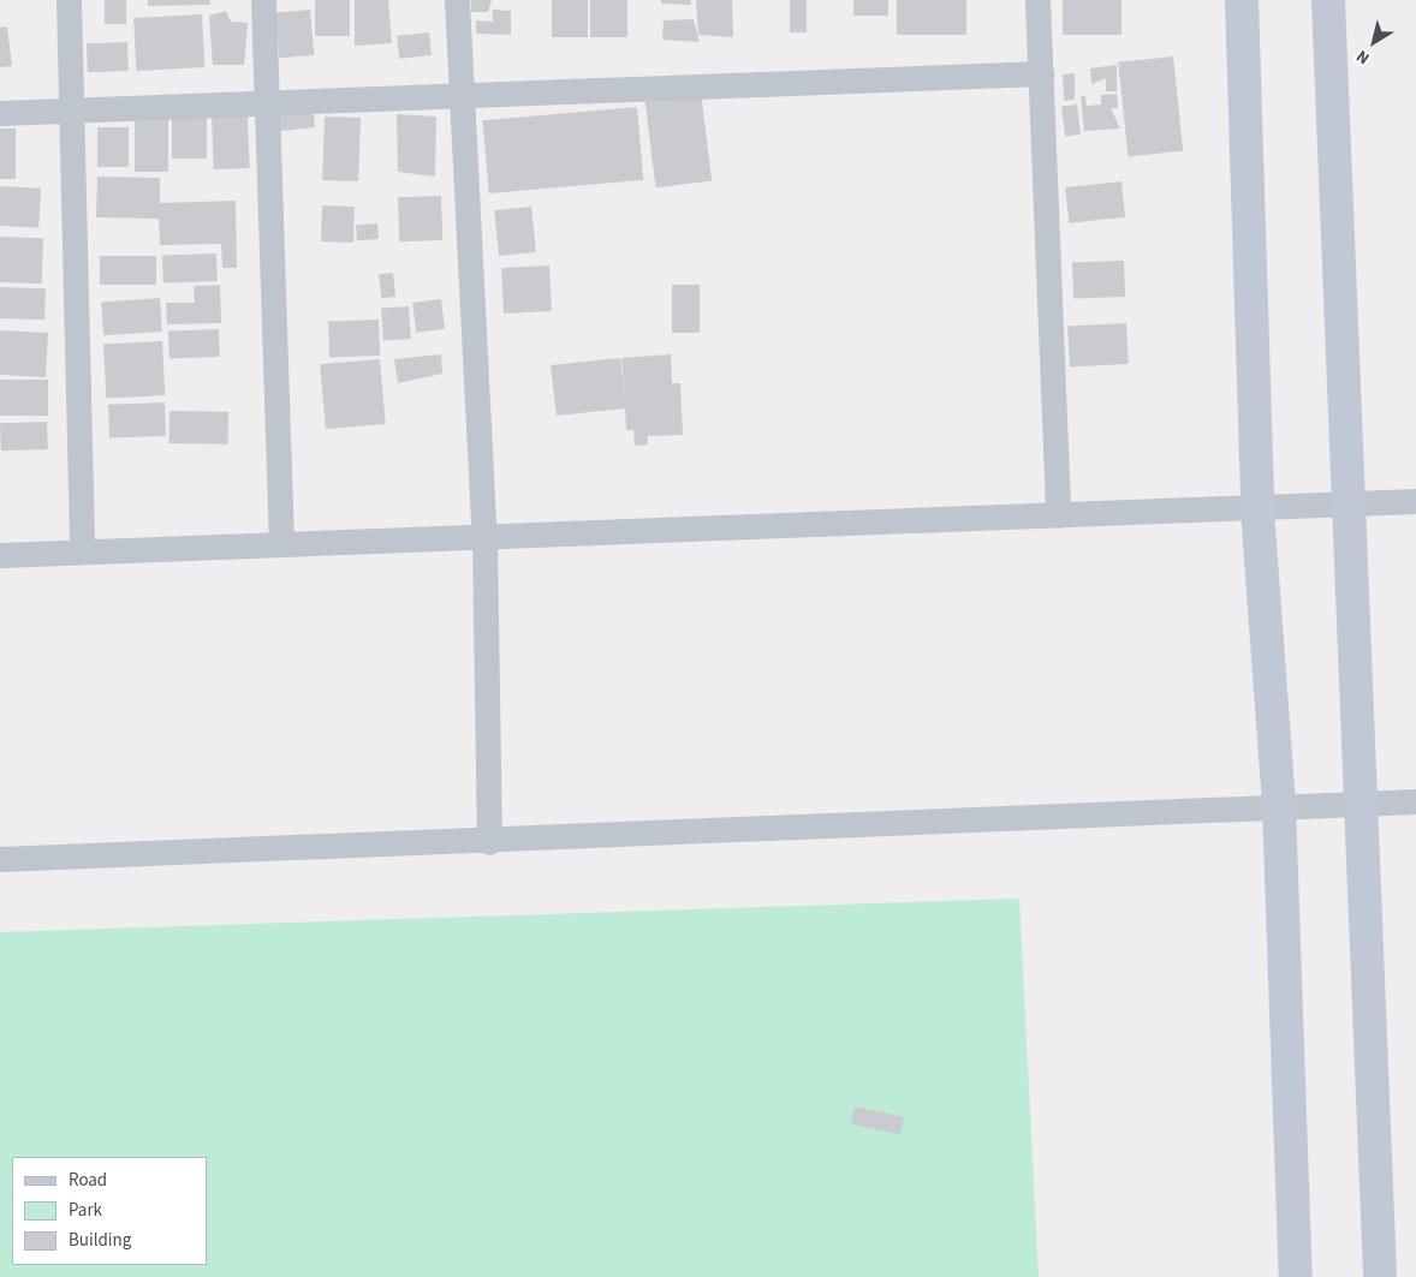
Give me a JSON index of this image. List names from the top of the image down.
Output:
{
  "legend": ["Road", "Park", "Building"],
  "north": "bottom left"
}
